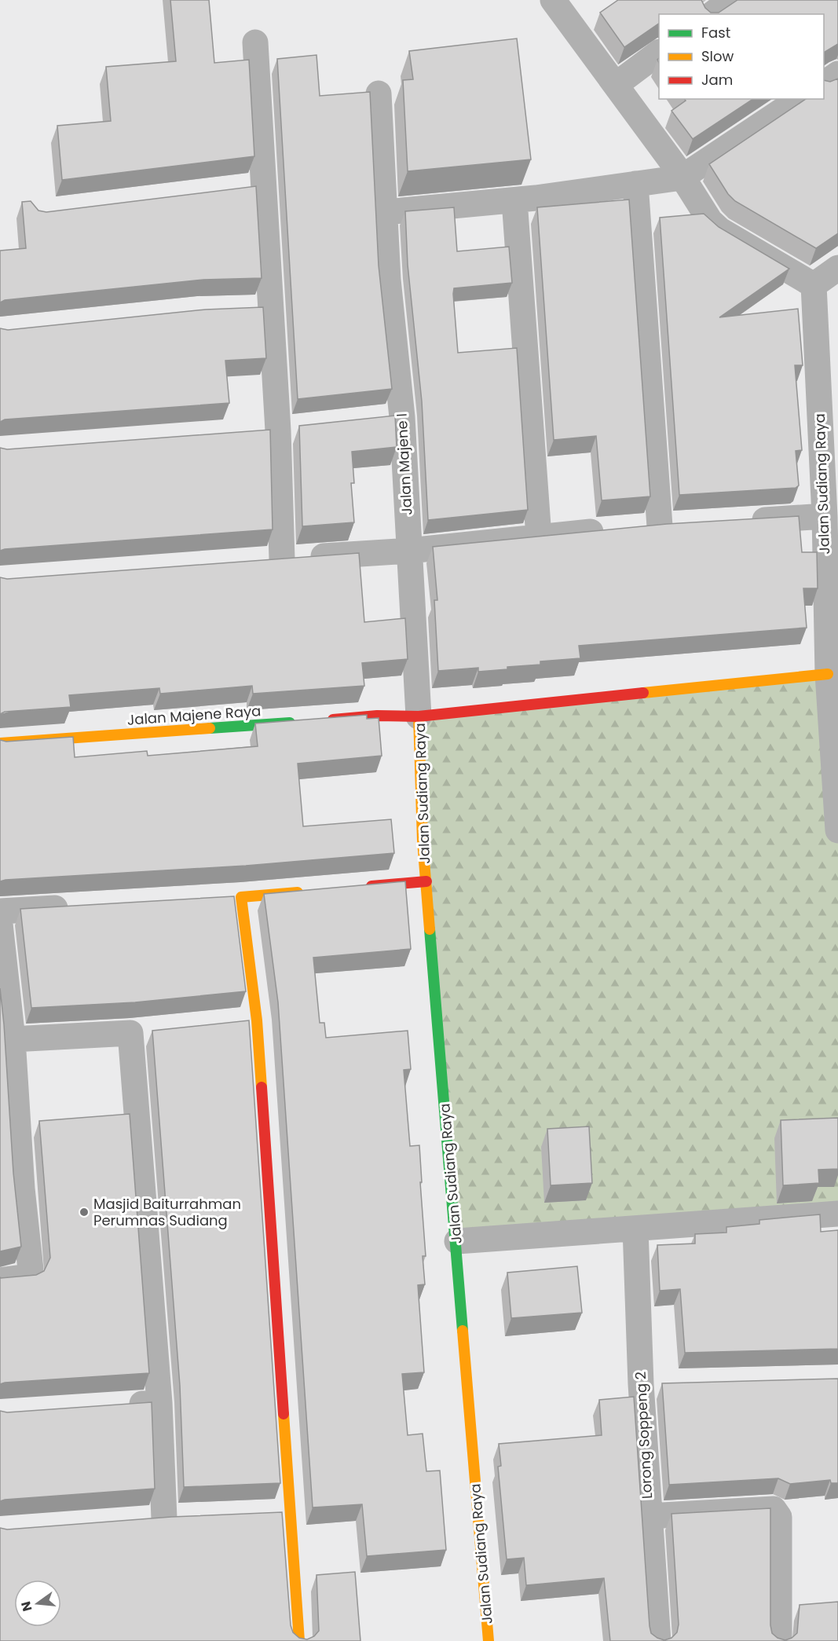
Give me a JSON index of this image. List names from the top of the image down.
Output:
{
  "streets": {
    "street": [
      "Jalan Majene I",
      "Jalan Sudiang Raya",
      "Jalan Majene Raya",
      "Lorong Soppeng 2"
    ]
  },
  "crossings": [
    ["Jalan Majene I", "Jalan Sudiang Raya"]
  ],
  "places": ["Masjid Baiturrahman Perumnas Sudiang"],
  "legend": ["Fast", "Slow", "Jam"],
  "north": "left"
}
